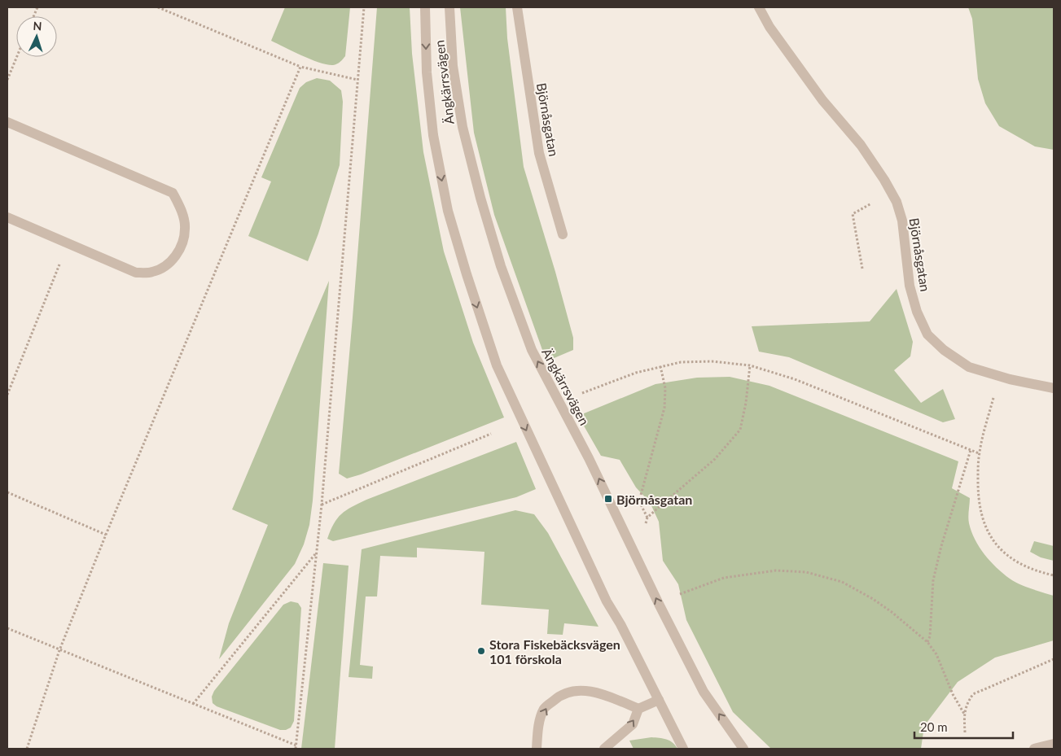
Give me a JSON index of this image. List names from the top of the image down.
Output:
{
  "streets": {
    "street": ["Ängkärrsvägen", "Björnåsgatan"]
  },
  "places": {
    "transit": ["Björnåsgatan"],
    "other": ["Stora Fiskebäcksvägen 101 förskola"]
  },
  "scale_bar": "20 m",
  "north": "top"
}
